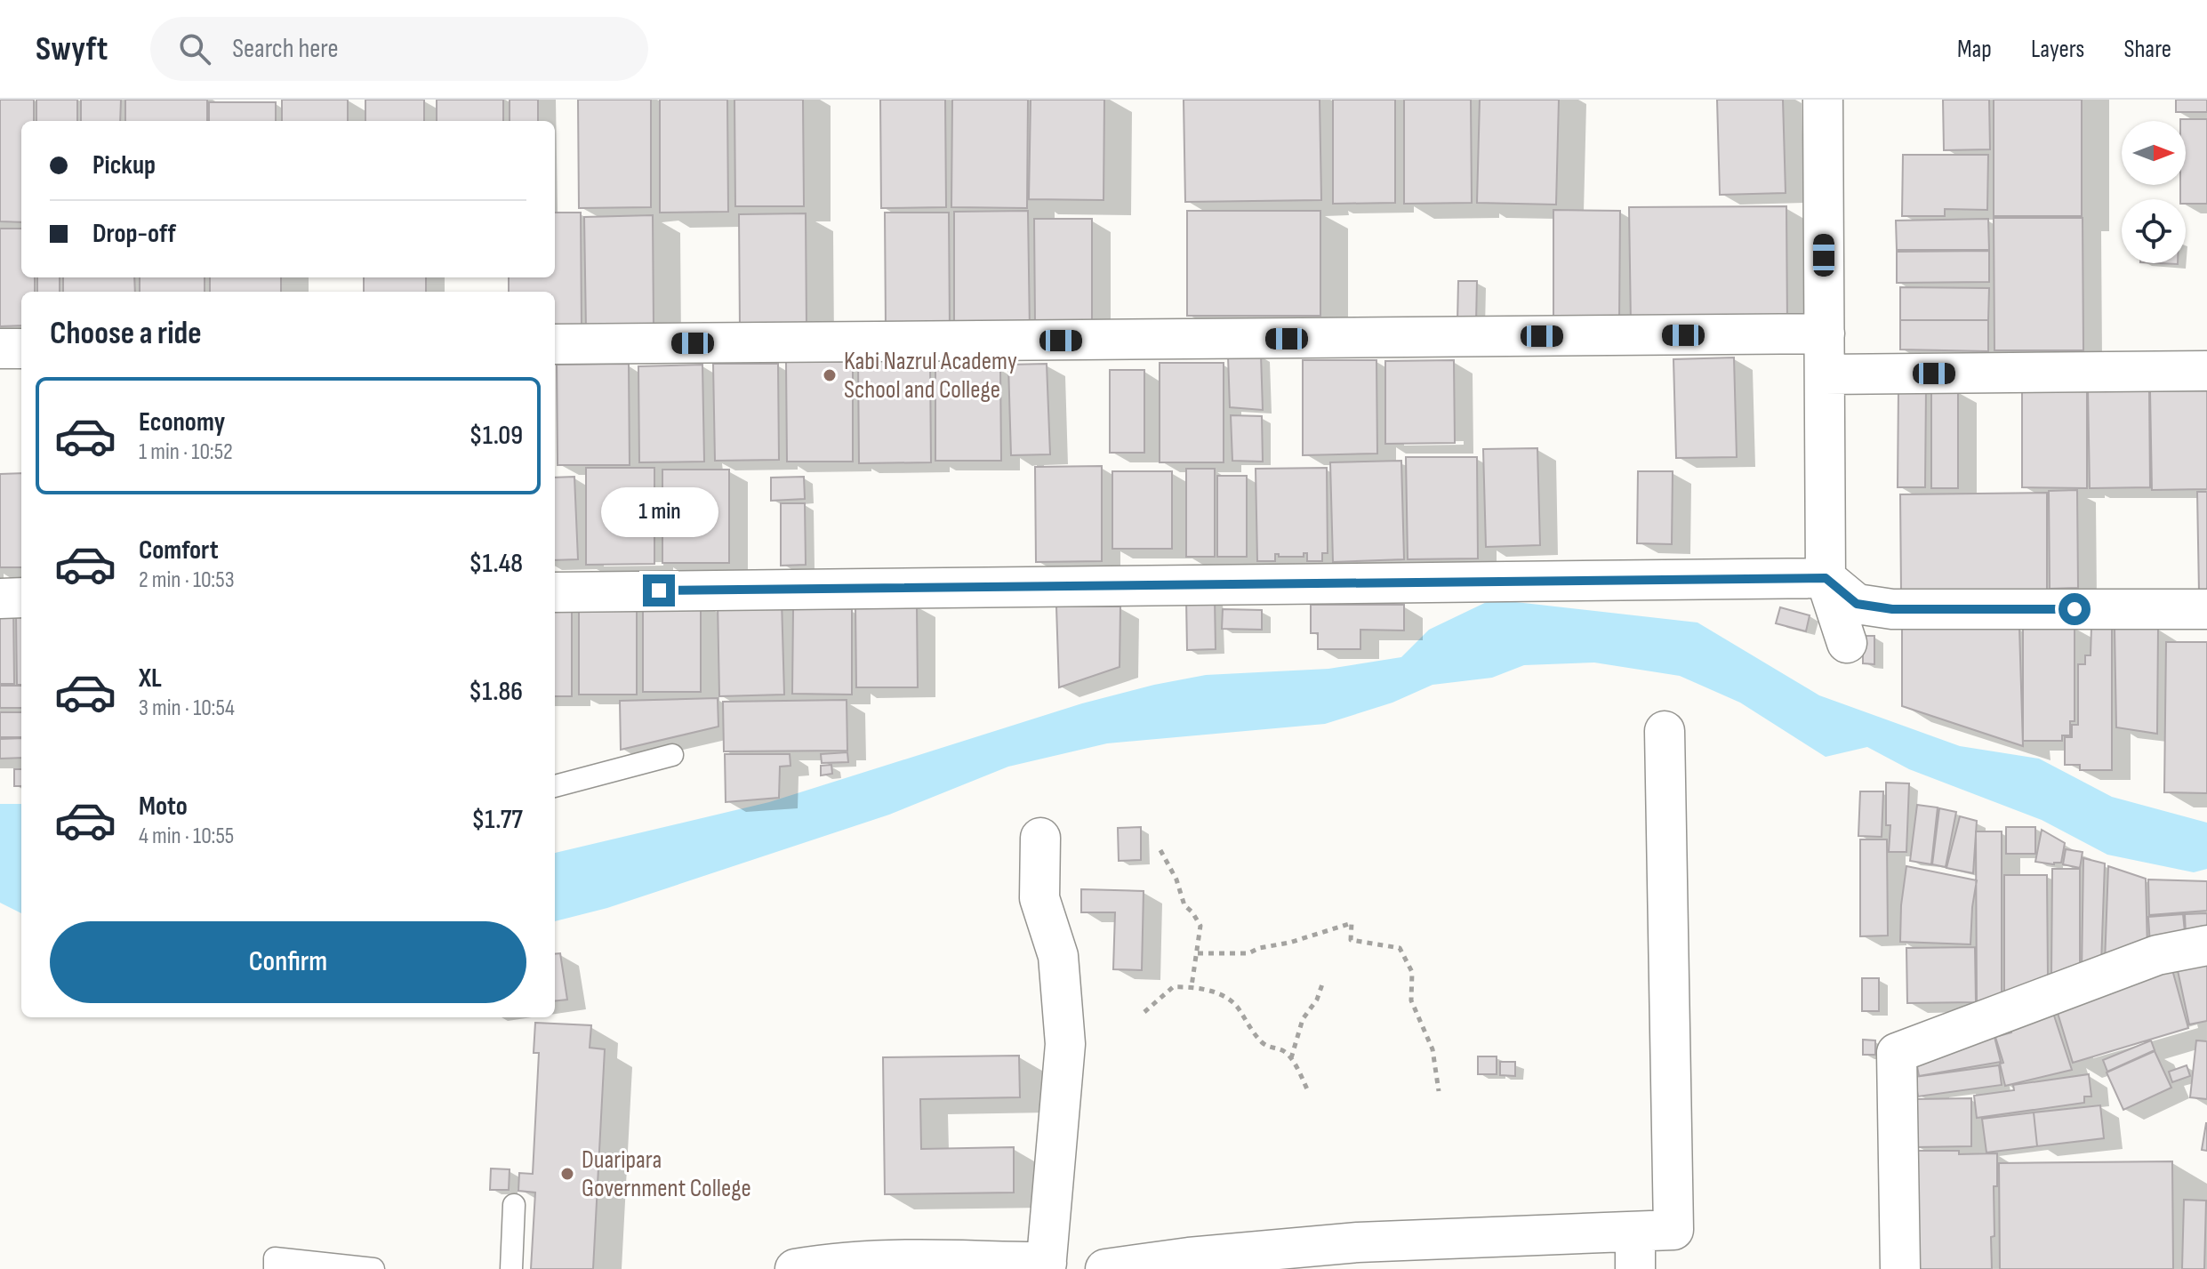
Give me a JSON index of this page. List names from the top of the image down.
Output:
{
  "places": ["Kabi Nazrul Academy School and College", "Duaripara Government College"],
  "north": "right",
  "page": {
    "header": "Swyft",
    "search": "Search here",
    "nav": ["Map", "Layers", "Share"],
    "banner": ["Pickup", "Drop-off"],
    "heading": "Choose a ride",
    "list": [
      {
        "name": "Economy",
        "note": "1 min · 10:52",
        "value": "$1.09"
      },
      {
        "name": "Comfort",
        "note": "2 min · 10:53",
        "value": "$1.48"
      },
      {
        "name": "XL",
        "note": "3 min · 10:54",
        "value": "$1.86"
      },
      {
        "name": "Moto",
        "note": "4 min · 10:55",
        "value": "$1.77"
      }
    ],
    "bubble": "1 min",
    "buttons": "Confirm"
  }
}
